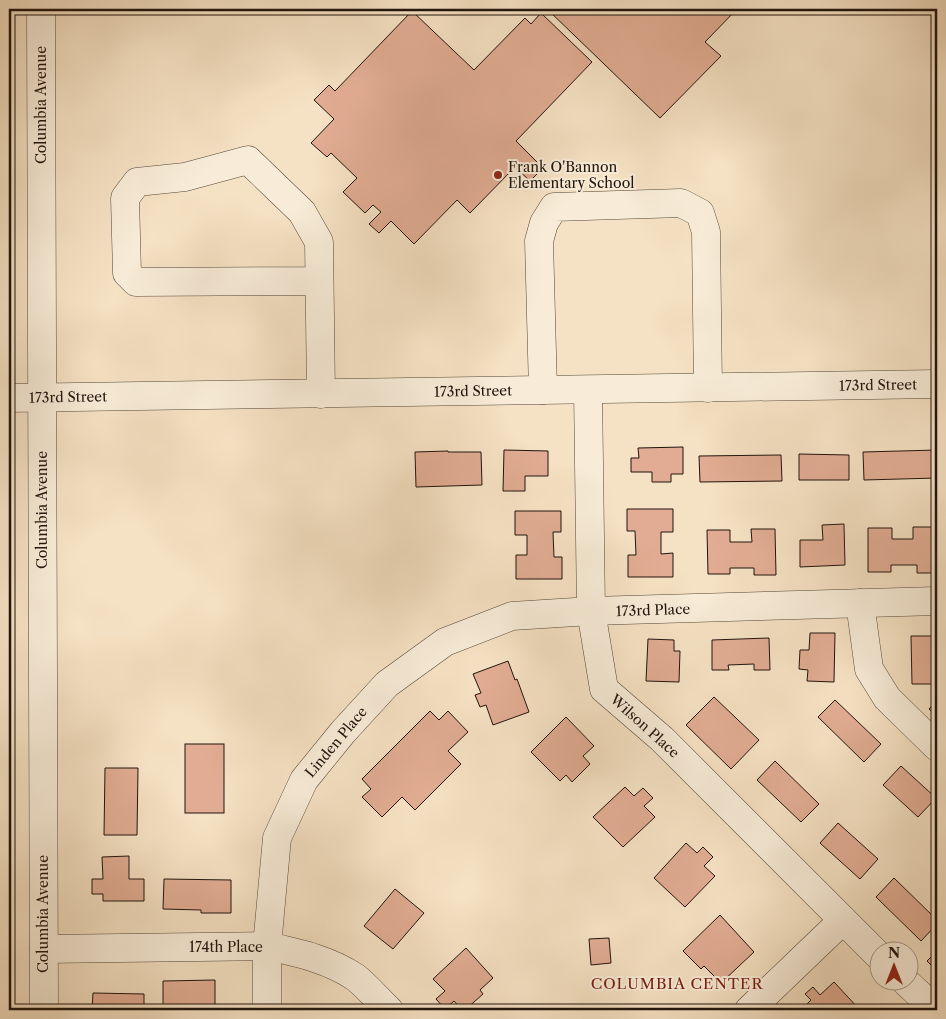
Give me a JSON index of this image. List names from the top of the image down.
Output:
{
  "streets": {
    "street": [
      "Columbia Avenue",
      "173rd Street",
      "173rd Place",
      "Wilson Place",
      "Linden Place",
      "174th Place"
    ]
  },
  "crossings": [
    ["Columbia Avenue", "173rd Street"],
    ["Columbia Avenue", "174th Place"],
    ["173rd Street", "Wilson Place"],
    ["173rd Place", "Wilson Place"],
    ["173rd Place", "Linden Place"],
    ["Linden Place", "174th Place"]
  ],
  "districts": ["COLUMBIA CENTER"],
  "places": ["Frank O'Bannon Elementary School"],
  "north": "top"
}
